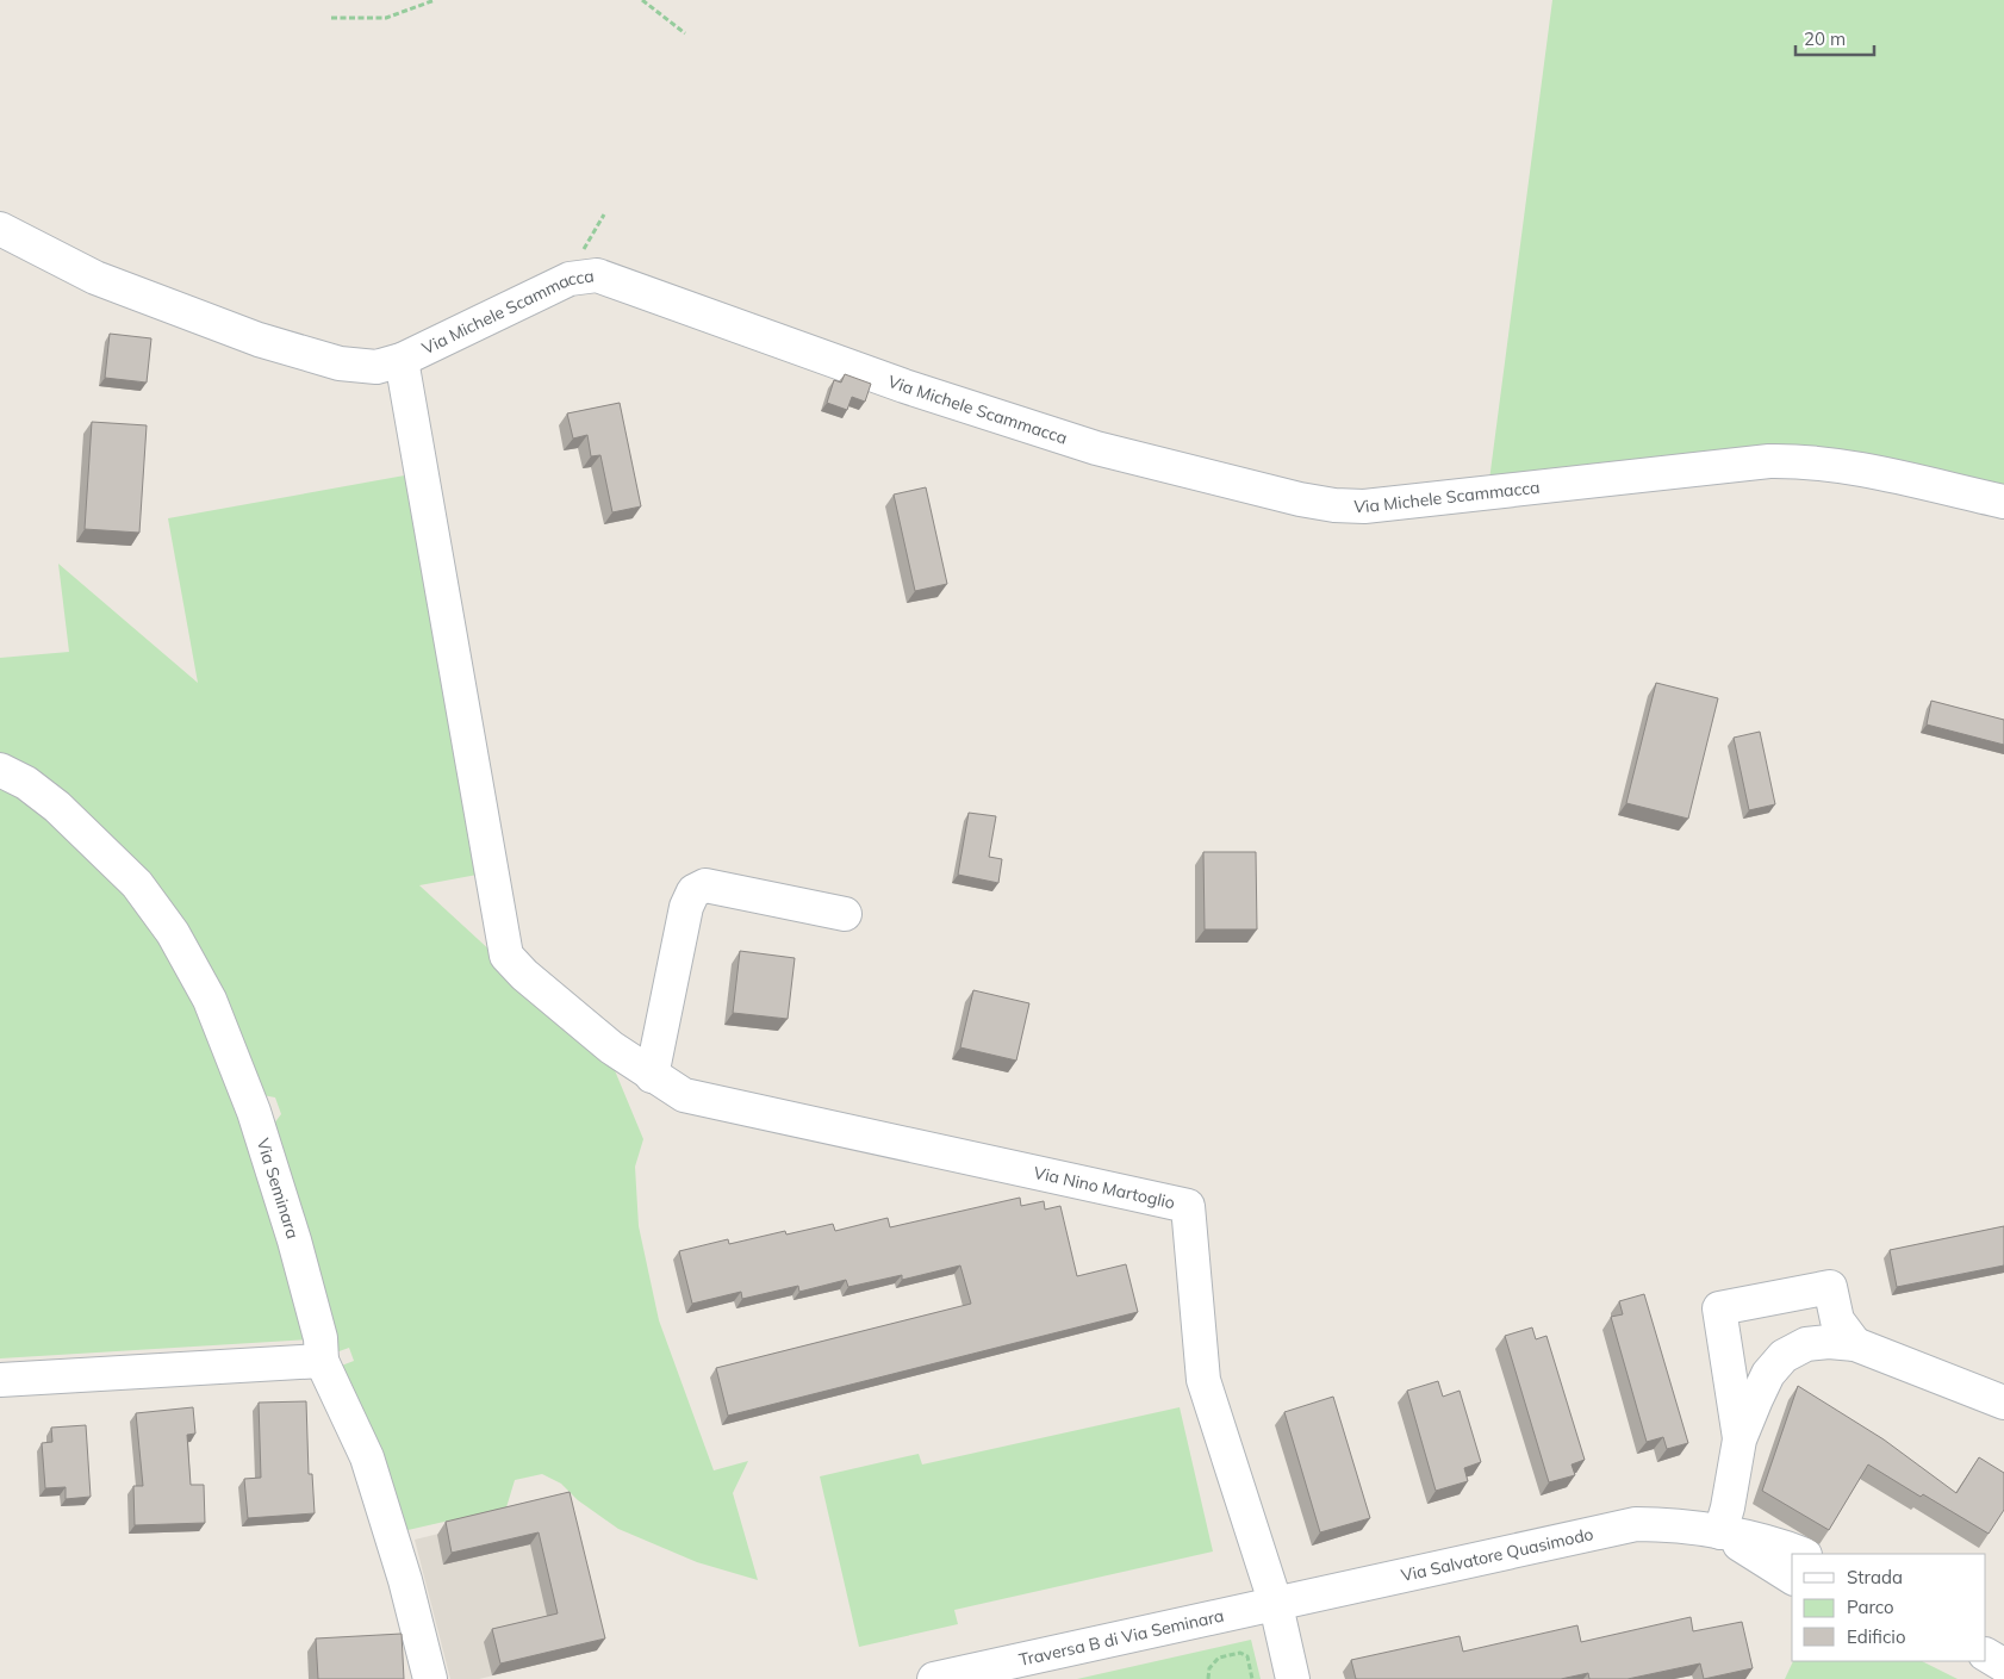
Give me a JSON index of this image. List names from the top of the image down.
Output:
{
  "streets": {
    "street": [
      "Via Michele Scammacca",
      "Via Nino Martoglio",
      "Via Seminara",
      "Via Salvatore Quasimodo",
      "Traversa B di Via Seminara"
    ]
  },
  "crossings": [
    ["Via Nino Martoglio", "Via Salvatore Quasimodo"],
    ["Via Nino Martoglio", "Traversa B di Via Seminara"],
    ["Via Salvatore Quasimodo", "Traversa B di Via Seminara"]
  ],
  "legend": ["Strada", "Parco", "Edificio"],
  "scale_bar": "20 m"
}
